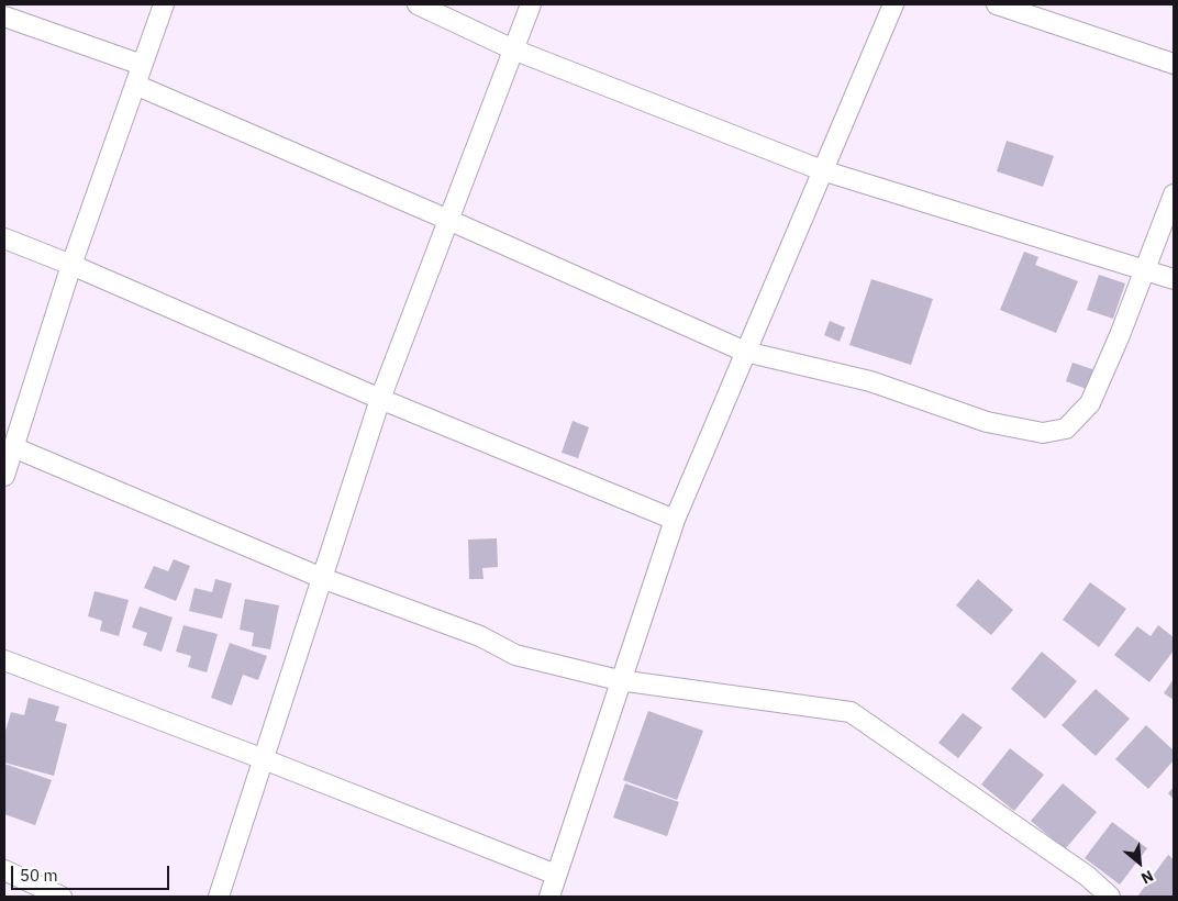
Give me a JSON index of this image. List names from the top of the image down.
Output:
{
  "scale_bar": "50 m",
  "north": "bottom right"
}
